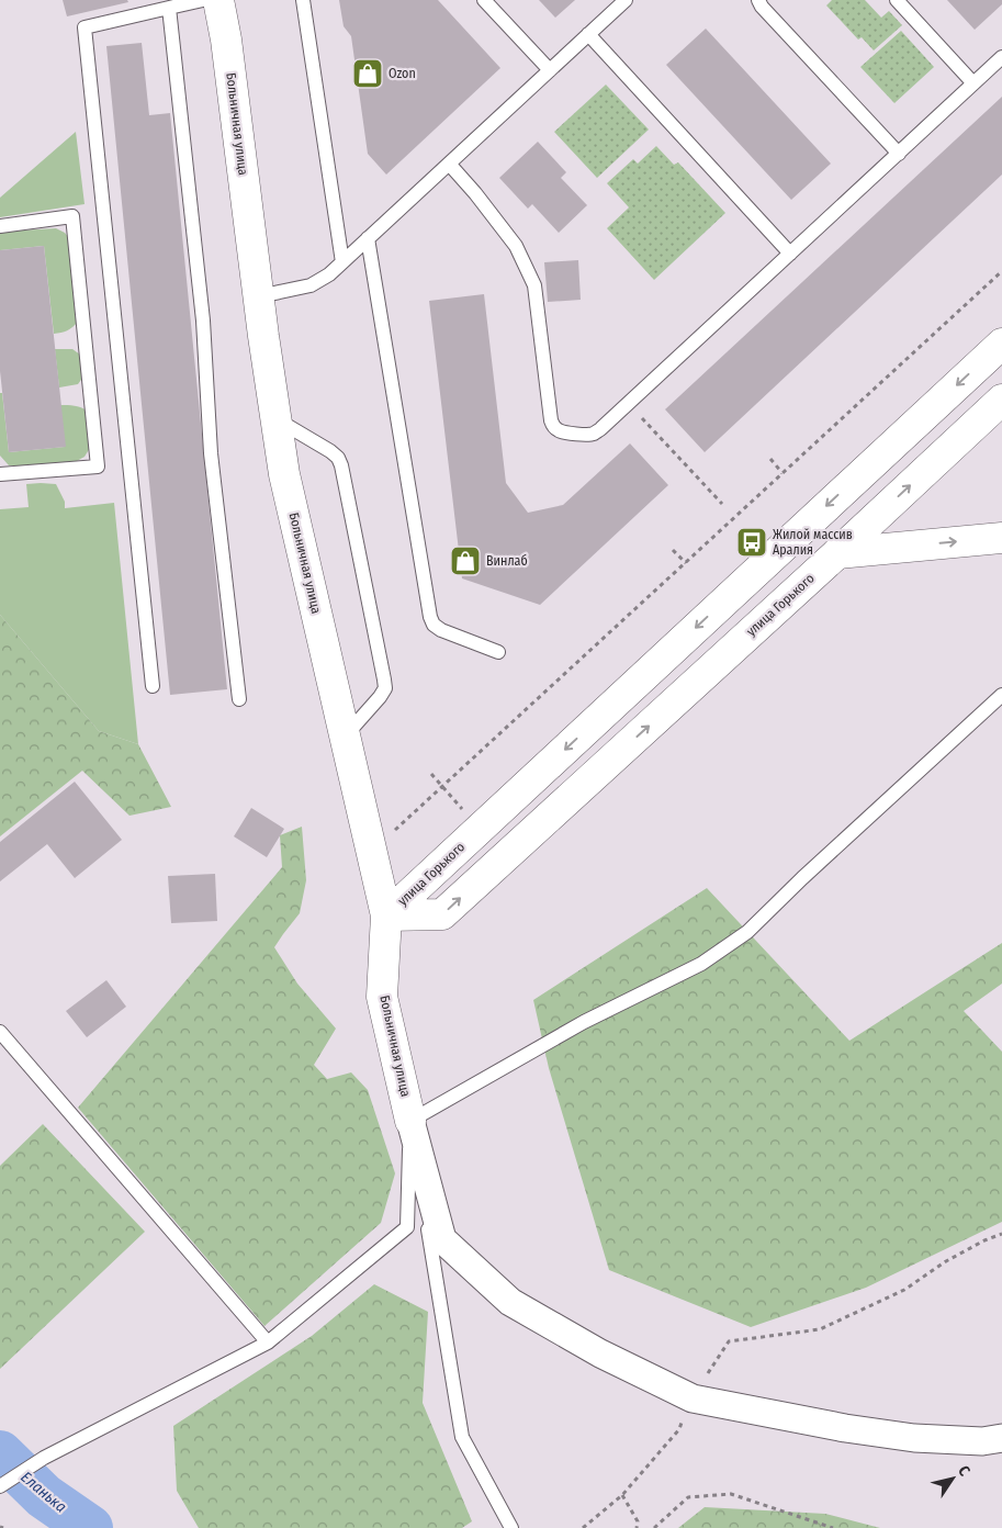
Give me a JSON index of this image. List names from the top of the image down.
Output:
{
  "streets": {
    "main road": ["Больничная улица", "улица Горького"]
  },
  "crossings": [
    ["Больничная улица", "улица Горького"]
  ],
  "water": ["Еланька"],
  "places": {
    "shop": ["Ozon", "Винлаб"],
    "bus stop": ["Жилой массив Аралия"]
  },
  "north": "top right"
}
